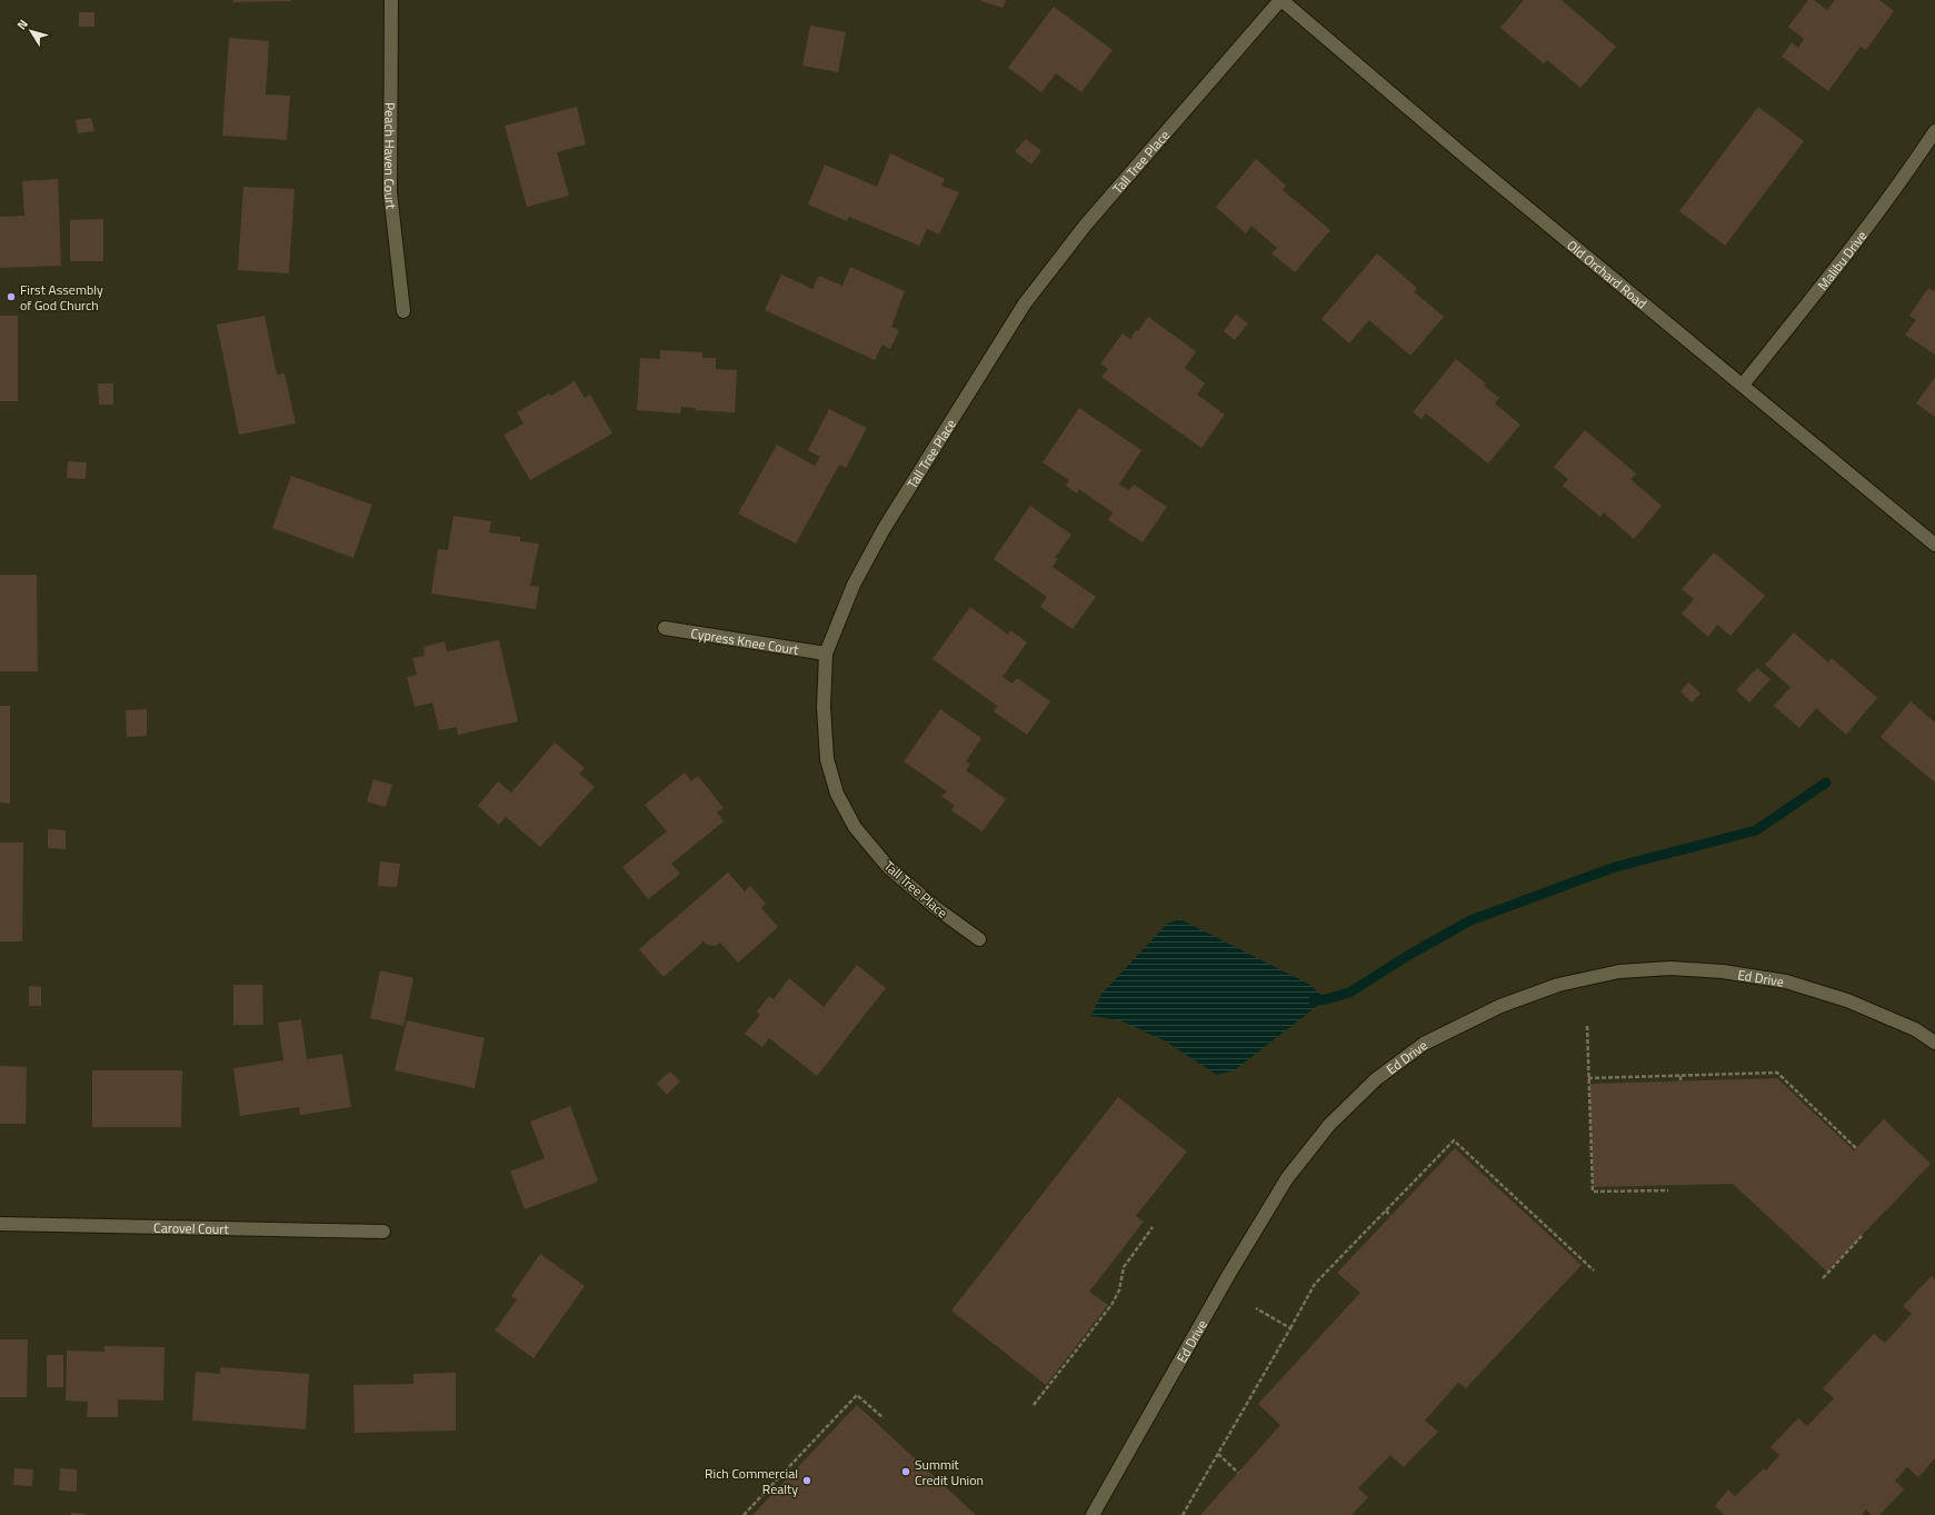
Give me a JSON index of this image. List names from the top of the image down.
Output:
{
  "streets": {
    "street": [
      "Peach Haven Court",
      "Tall Tree Place",
      "Malibu Drive",
      "Old Orchard Road",
      "Cypress Knee Court",
      "Ed Drive",
      "Carovel Court"
    ]
  },
  "crossings": [
    ["Tall Tree Place", "Old Orchard Road"],
    ["Tall Tree Place", "Cypress Knee Court"],
    ["Malibu Drive", "Old Orchard Road"]
  ],
  "places": ["First Assembly of God Church", "Summit Credit Union", "Rich Commercial Realty"],
  "north": "top left"
}
